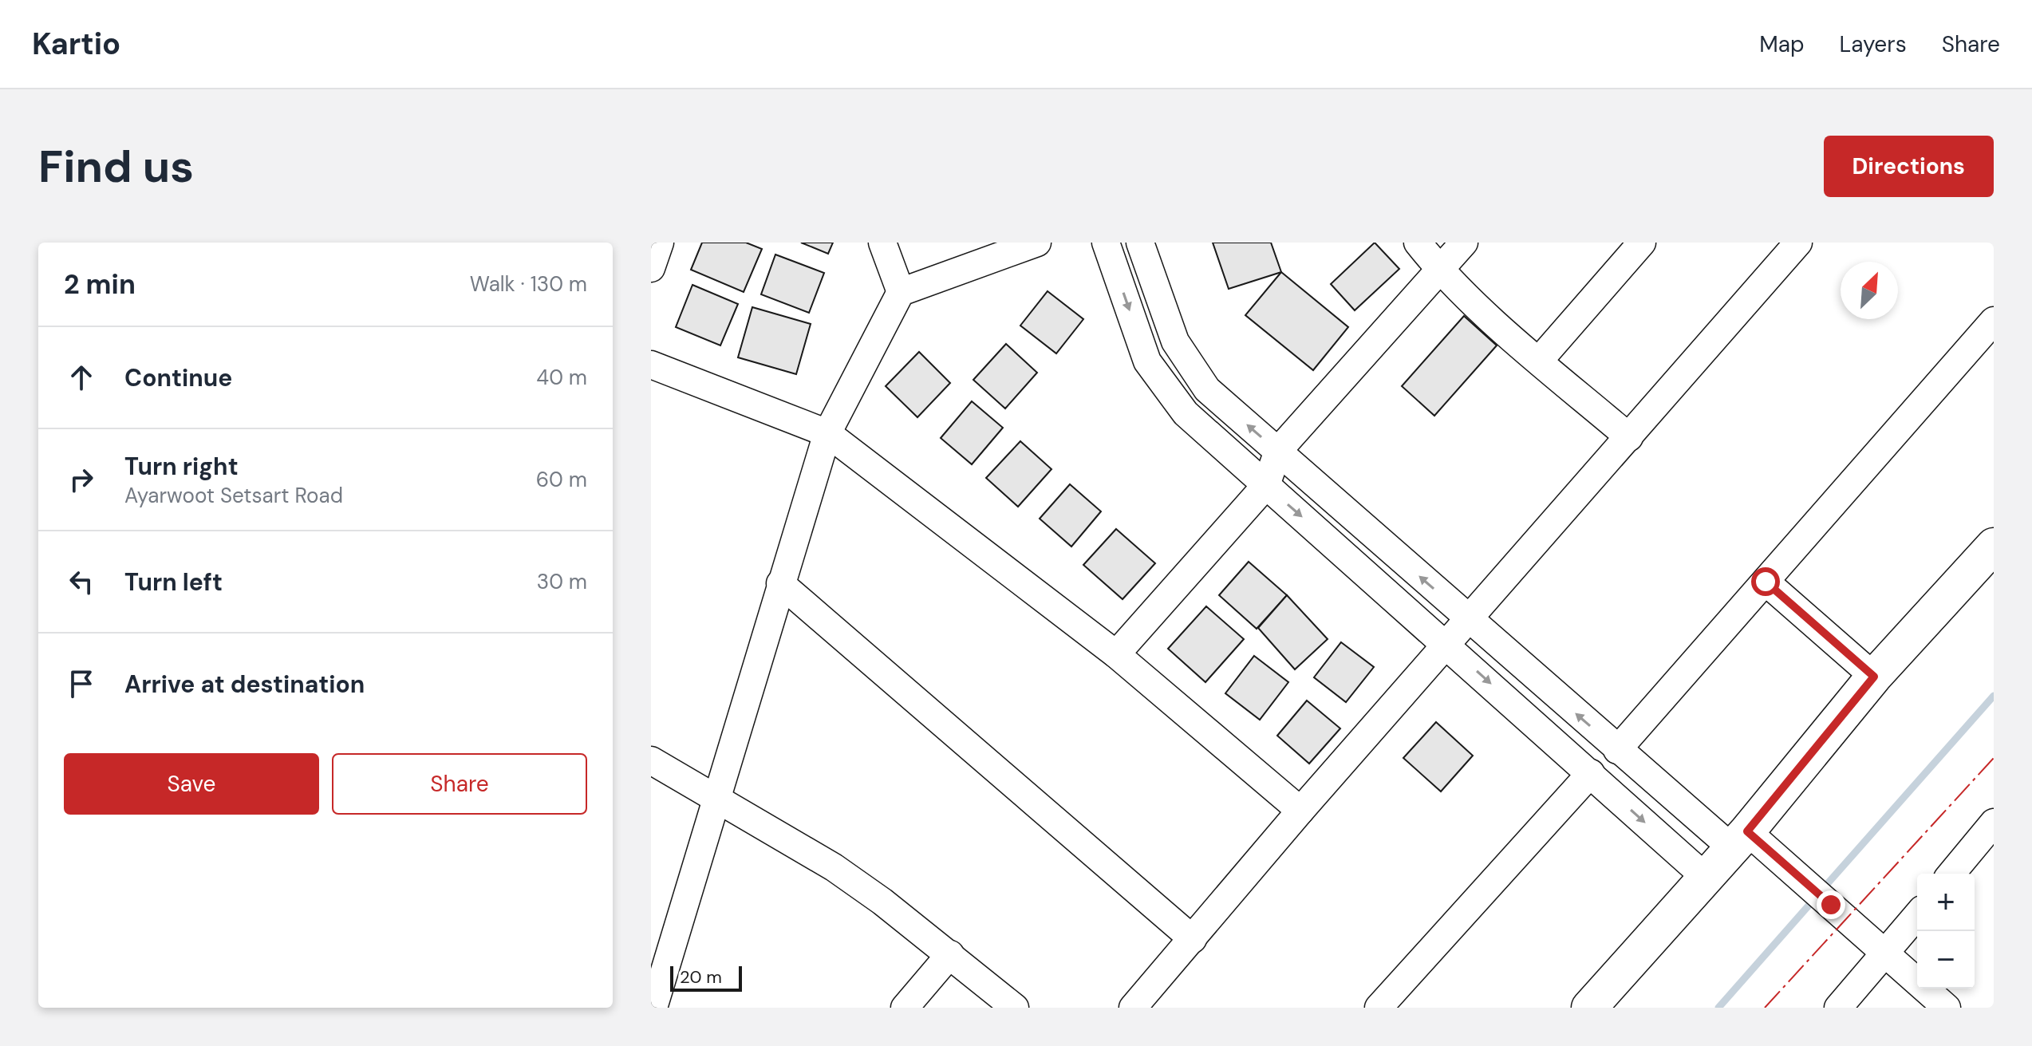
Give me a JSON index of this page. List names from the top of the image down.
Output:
{
  "scale_bar": "20 m",
  "north": "top right",
  "page": {
    "header": "Kartio",
    "nav": ["Map", "Layers", "Share"],
    "buttons": [
      "Directions",
      ["Save", "Share"]
    ],
    "title": "Find us",
    "heading": ["2 min", "Walk · 130 m"],
    "list": [
      ["Continue", "40 m"],
      ["Turn right", "Ayarwoot Setsart Road", "60 m"],
      ["Turn left", "30 m"],
      "Arrive at destination"
    ],
    "map_buttons": ["+", "−"],
    "scale": "20 m"
  }
}
